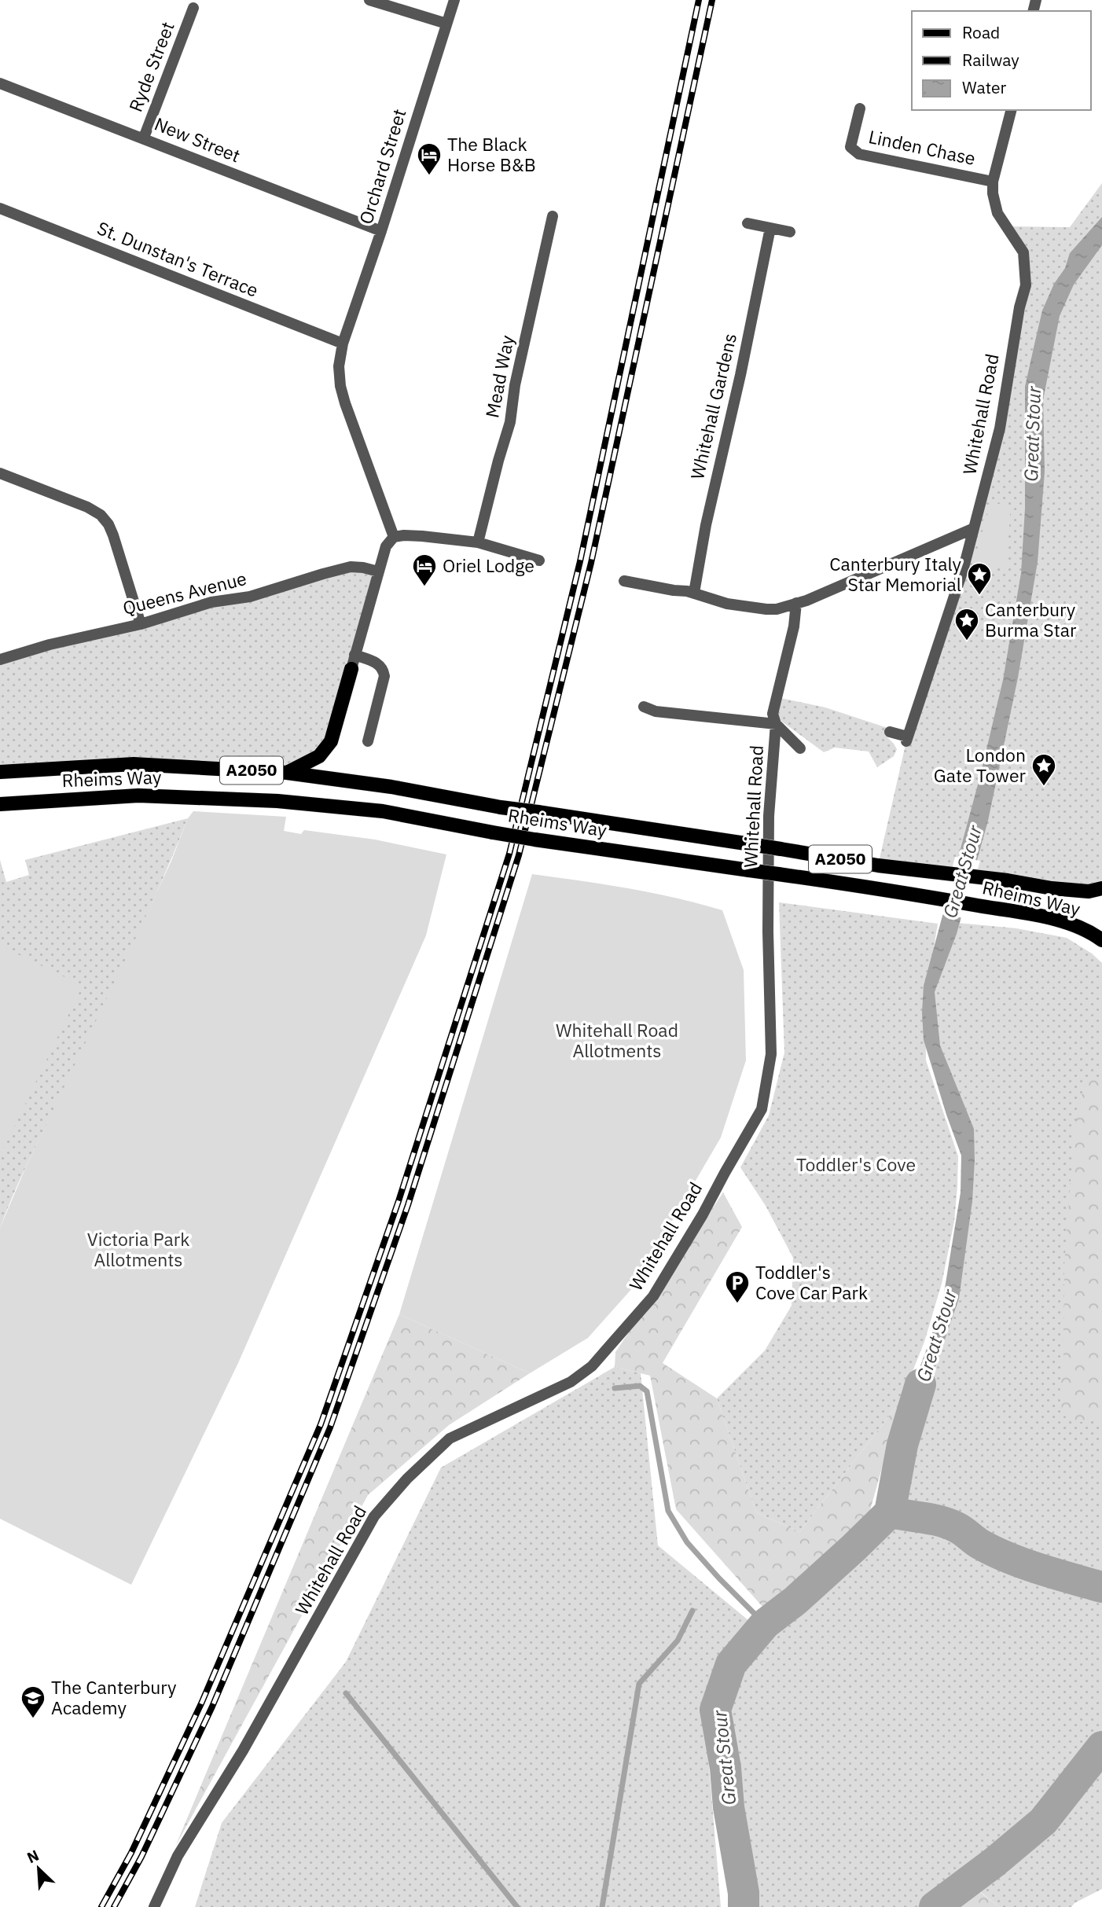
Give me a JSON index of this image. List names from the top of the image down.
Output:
{
  "streets": {
    "main road": ["A2050", "Rheims Way"],
    "street": [
      "Ryde Street",
      "New Street",
      "Linden Chase",
      "Orchard Street",
      "St. Dunstan's Terrace",
      "Mead Way",
      "Whitehall Gardens",
      "Whitehall Road",
      "Queens Avenue"
    ]
  },
  "crossings": [
    ["Ryde Street", "New Street"],
    ["New Street", "Orchard Street"],
    ["Linden Chase", "Whitehall Road"],
    ["Orchard Street", "St. Dunstan's Terrace"]
  ],
  "water": ["Great Stour"],
  "parks": ["Whitehall Road Allotments", "Toddler's Cove", "Victoria Park Allotments"],
  "places": {
    "hotel": ["The Black Horse B&B", "Oriel Lodge"],
    "place": ["Canterbury Italy Star Memorial", "Canterbury Burma Star", "London Gate Tower"],
    "parking": ["Toddler's Cove Car Park"],
    "school or university": ["The Canterbury Academy"]
  },
  "legend": ["Road", "Railway", "Water"],
  "north": "top left"
}
